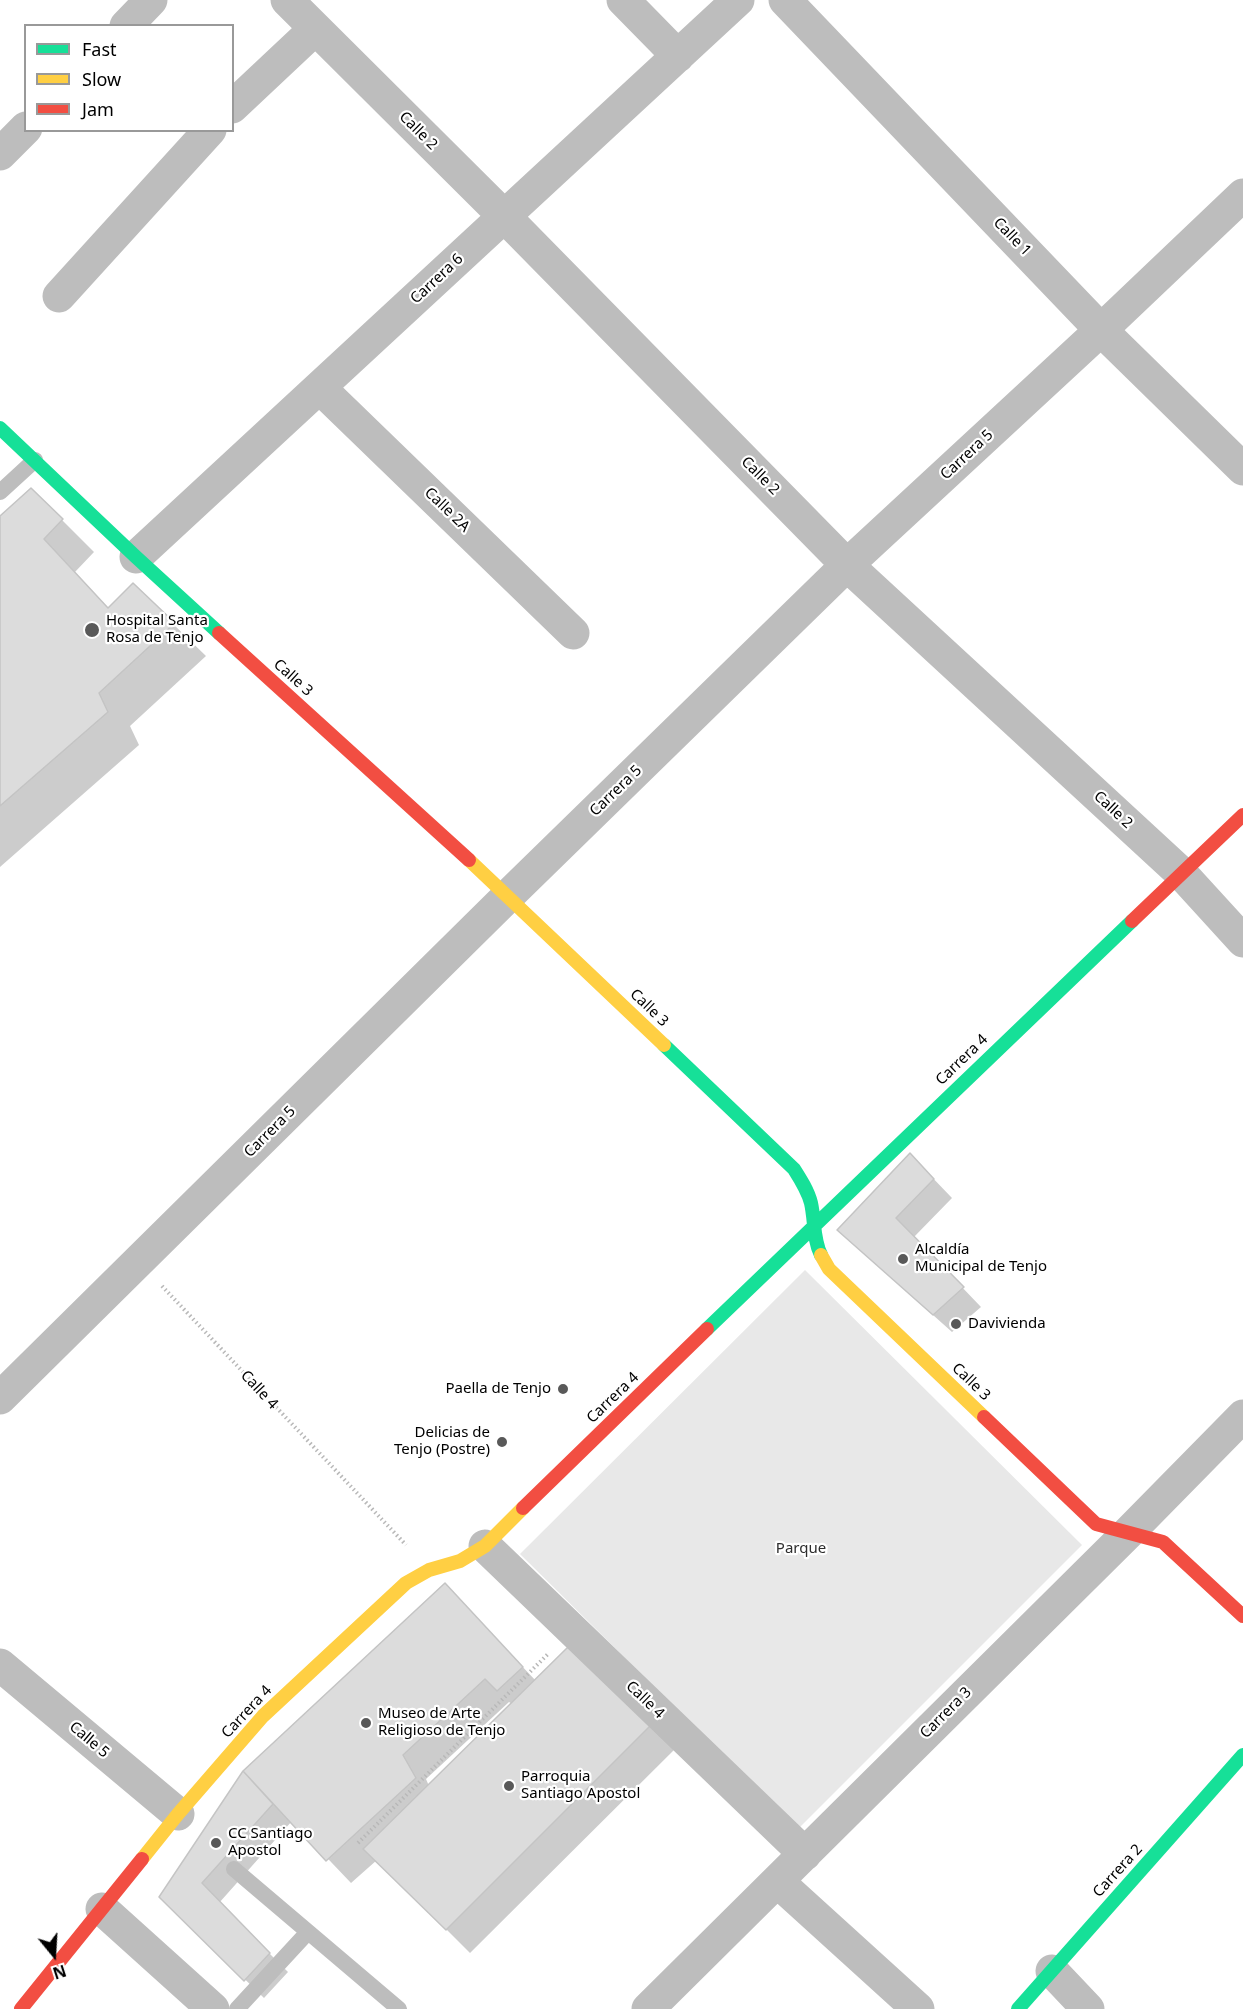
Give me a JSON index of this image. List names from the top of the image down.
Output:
{
  "streets": {
    "main road": ["Calle 3", "Carrera 4", "Carrera 2"],
    "street": [
      "Calle 2",
      "Calle 1",
      "Carrera 6",
      "Carrera 5",
      "Calle 2A",
      "Calle 4",
      "Carrera 3",
      "Calle 5"
    ]
  },
  "crossings": [
    ["Calle 2", "Carrera 6"],
    ["Calle 2", "Carrera 5"],
    ["Calle 2", "Carrera 4"],
    ["Calle 1", "Carrera 5"],
    ["Carrera 6", "Calle 2A"],
    ["Carrera 6", "Calle 3"],
    ["Carrera 5", "Calle 3"],
    ["Carrera 5", "Calle 4"],
    ["Calle 3", "Carrera 4"],
    ["Calle 3", "Carrera 3"],
    ["Carrera 4", "Calle 4"],
    ["Carrera 4", "Calle 5"],
    ["Calle 4", "Carrera 3"]
  ],
  "parks": ["Parque"],
  "places": [
    "Hospital Santa Rosa de Tenjo",
    "Alcaldía Municipal de Tenjo",
    "Davivienda",
    "Paella de Tenjo",
    "Delicias de Tenjo (Postre)",
    "Museo de Arte Religioso de Tenjo",
    "Parroquia Santiago Apostol",
    "CC Santiago Apostol"
  ],
  "legend": ["Fast", "Slow", "Jam"],
  "north": "bottom"
}
